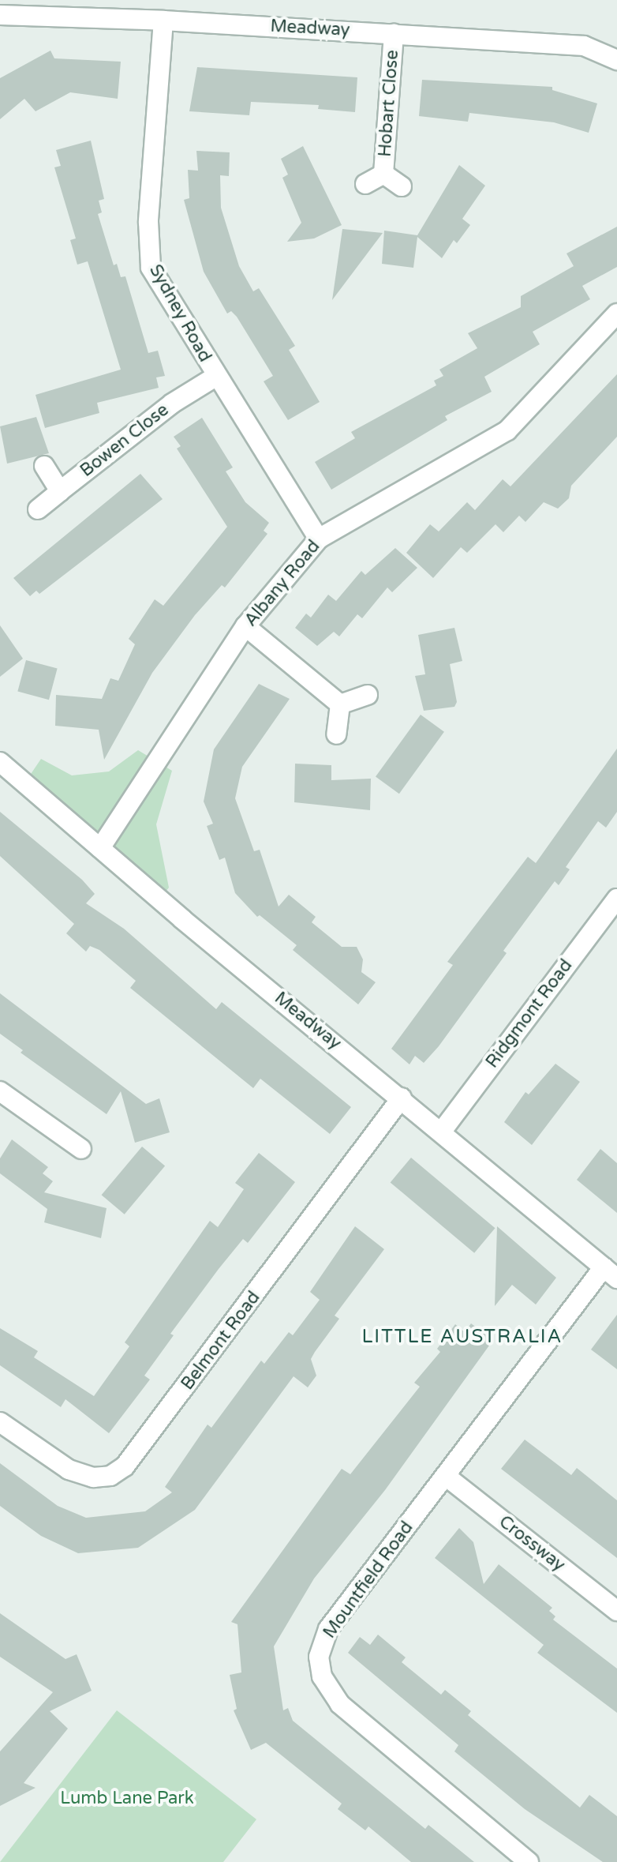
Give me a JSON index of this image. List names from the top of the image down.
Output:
{
  "streets": {
    "street": [
      "Meadway",
      "Hobart Close",
      "Sydney Road",
      "Bowen Close",
      "Albany Road",
      "Ridgmont Road",
      "Belmont Road",
      "Crossway",
      "Mountfield Road"
    ]
  },
  "crossings": [
    ["Meadway", "Hobart Close"],
    ["Meadway", "Sydney Road"],
    ["Meadway", "Albany Road"],
    ["Meadway", "Ridgmont Road"],
    ["Meadway", "Belmont Road"],
    ["Meadway", "Mountfield Road"],
    ["Sydney Road", "Bowen Close"],
    ["Sydney Road", "Albany Road"],
    ["Crossway", "Mountfield Road"]
  ],
  "districts": ["LITTLE AUSTRALIA"],
  "parks": ["Lumb Lane Park"]
}
